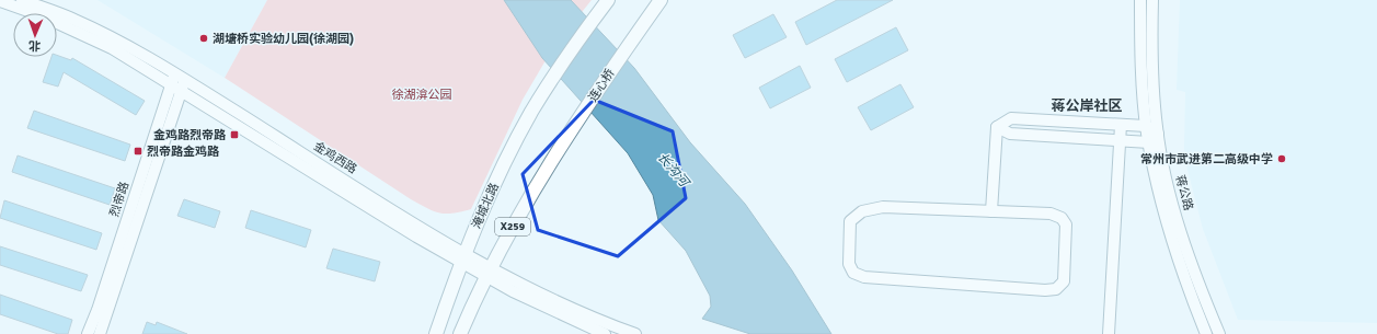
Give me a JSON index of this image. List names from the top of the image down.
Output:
{
  "streets": {
    "main road": ["连心桥", "淹城北路", "X259"],
    "street": ["金鸡西路", "蒋公路", "烈帝路"]
  },
  "crossings": [
    ["连心桥", "金鸡西路"],
    ["连心桥", "X259"],
    ["金鸡西路", "烈帝路"],
    ["金鸡西路", "淹城北路"],
    ["金鸡西路", "X259"]
  ],
  "districts": ["蒋公岸社区"],
  "water": ["长沟河"],
  "parks": ["徐湖渰公园"],
  "places": {
    "other": ["湖塘桥实验幼儿园(徐湖园)", "常州市武进第二高级中学"],
    "transit": ["金鸡路烈帝路", "烈帝路金鸡路"]
  },
  "north": "bottom"
}
